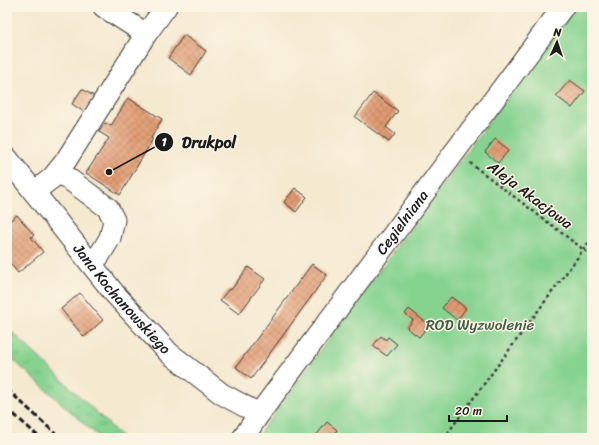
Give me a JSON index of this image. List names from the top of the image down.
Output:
{
  "streets": {
    "street": ["Cegielniana", "Jana Kochanowskiego"],
    "path": ["Aleja Akacjowa"]
  },
  "crossings": [
    ["Aleja Akacjowa", "Cegielniana"],
    ["Cegielniana", "Jana Kochanowskiego"]
  ],
  "parks": ["ROD Wyzwolenie"],
  "places": ["Drukpol"],
  "scale_bar": "20 m",
  "north": "top"
}
